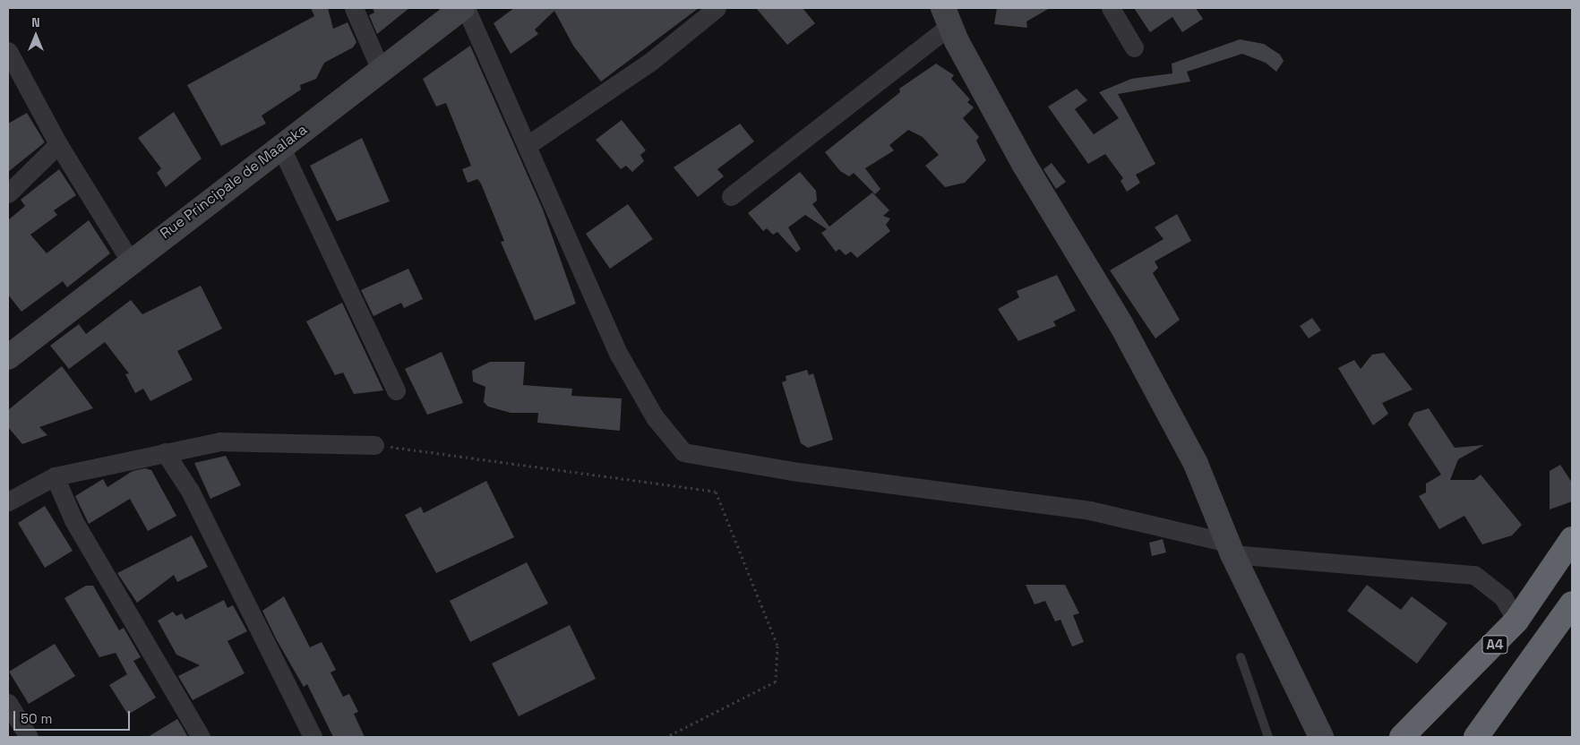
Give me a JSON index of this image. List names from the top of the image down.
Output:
{
  "streets": {
    "highway": ["A4"],
    "street": ["Rue Principale de Maalaka"]
  },
  "scale_bar": "50 m",
  "north": "top"
}
